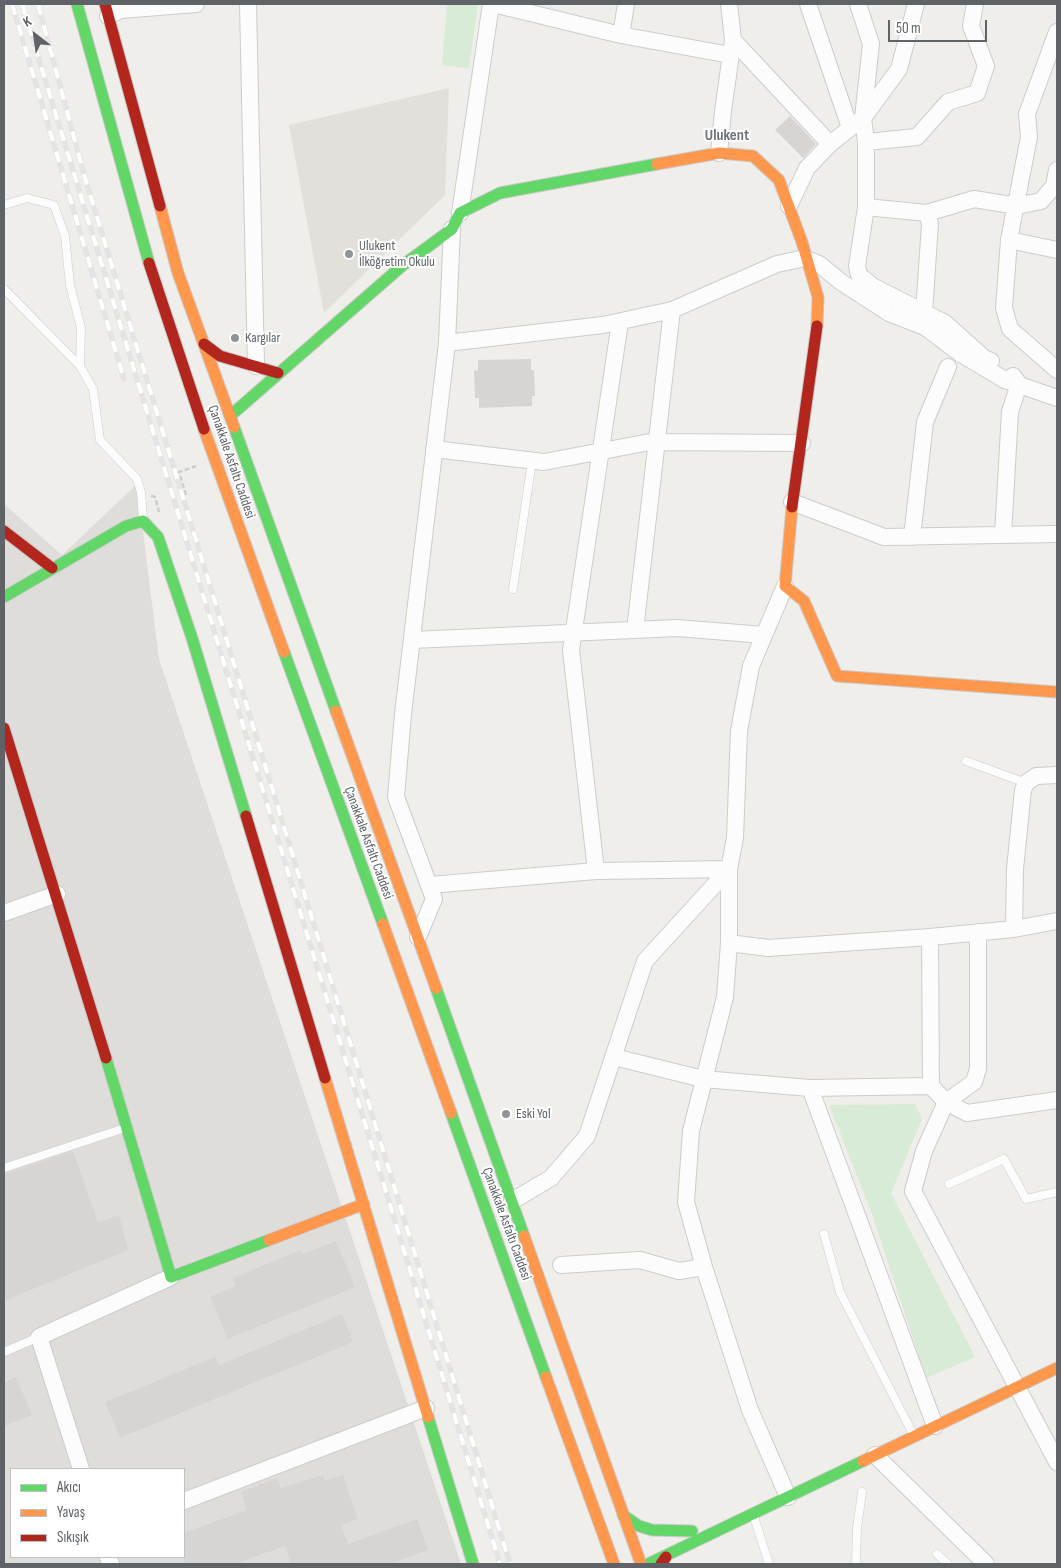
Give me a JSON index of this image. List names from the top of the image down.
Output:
{
  "streets": {
    "main road": ["Çanakkale Asfaltı Caddesi"]
  },
  "districts": ["Ulukent"],
  "places": ["Ulukent İlköğretim Okulu", "Kargılar", "Eski Yol"],
  "legend": ["Akıcı", "Yavaş", "Sıkışık"],
  "scale_bar": "50 m",
  "north": "top left"
}
